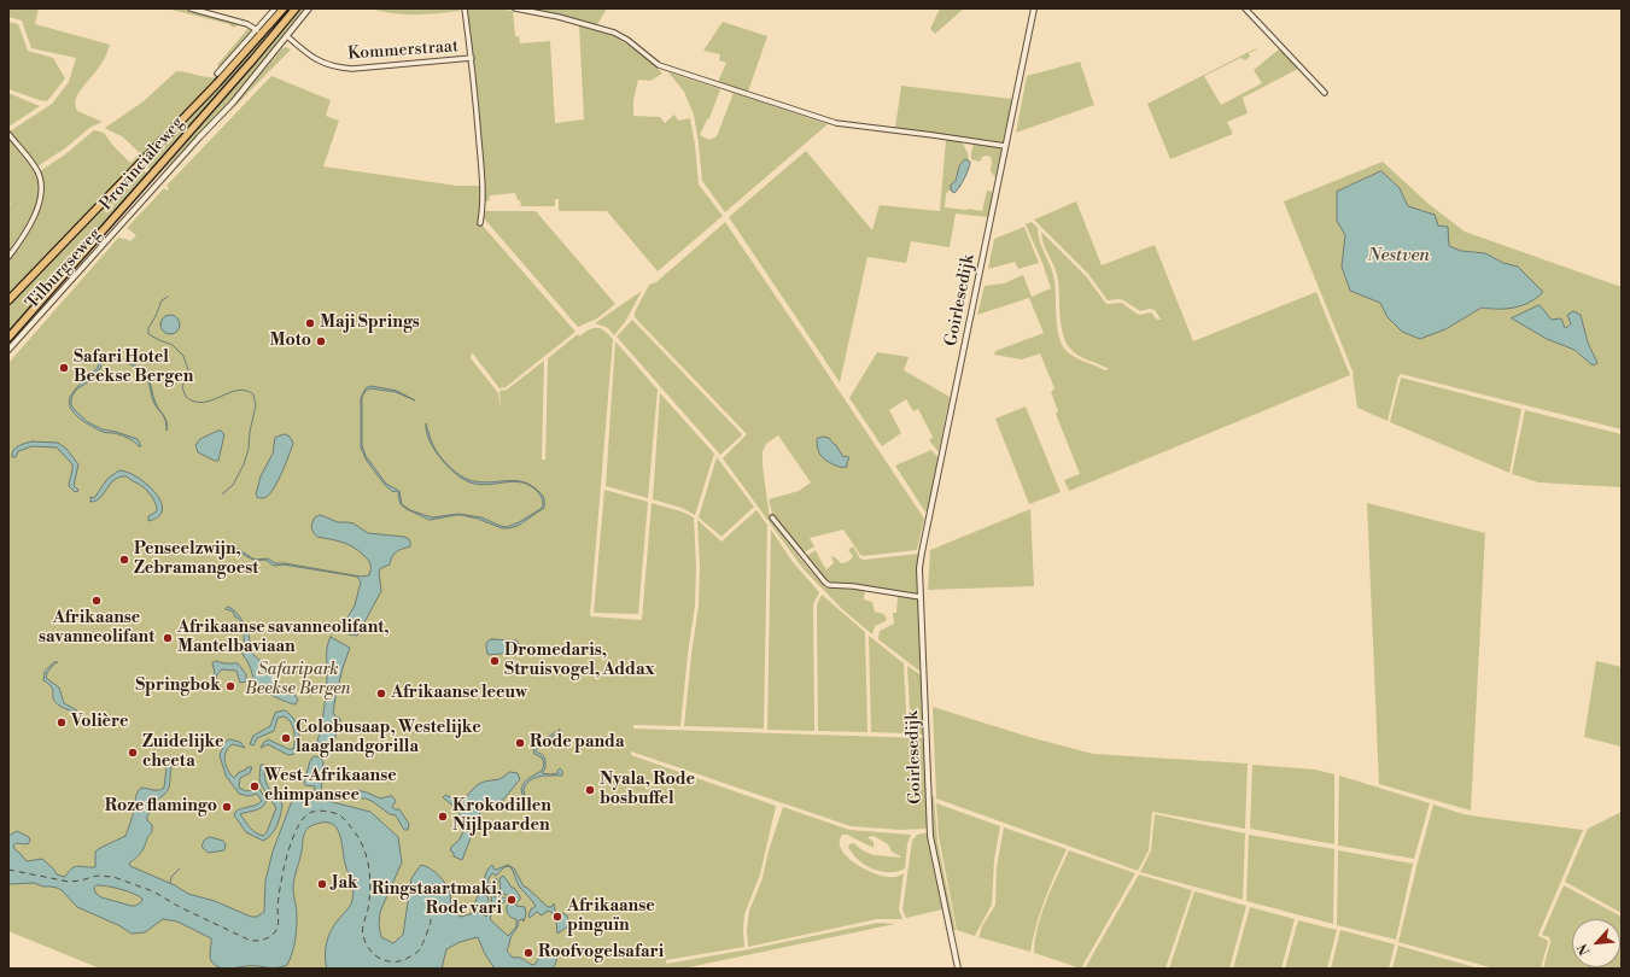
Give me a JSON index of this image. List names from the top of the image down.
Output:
{
  "streets": {
    "highway": ["Provincialeweg"],
    "street": ["Kommerstraat", "Tilburgseweg", "Goirlesedijk"]
  },
  "crossings": [
    ["Kommerstraat", "Tilburgseweg"]
  ],
  "water": ["Nestven"],
  "parks": ["Safaripark Beekse Bergen"],
  "places": [
    "Maji Springs",
    "Moto",
    "Safari Hotel Beekse Bergen",
    "Penseelzwijn, Zebramangoest",
    "Afrikaanse savanneolifant",
    "Afrikaanse savanneolifant, Mantelbaviaan",
    "Dromedaris, Struisvogel, Addax",
    "Springbok",
    "Afrikaanse leeuw",
    "Volière",
    "Colobusaap, Westelijke laaglandgorilla",
    "Rode panda",
    "Zuidelijke cheeta",
    "West-Afrikaanse chimpansee",
    "Nyala, Rode bosbuffel",
    "Roze flamingo",
    "Krokodillen Nijlpaarden",
    "Jak",
    "Ringstaartmaki, Rode vari",
    "Afrikaanse pinguïn",
    "Roofvogelsafari"
  ],
  "north": "bottom left"
}
